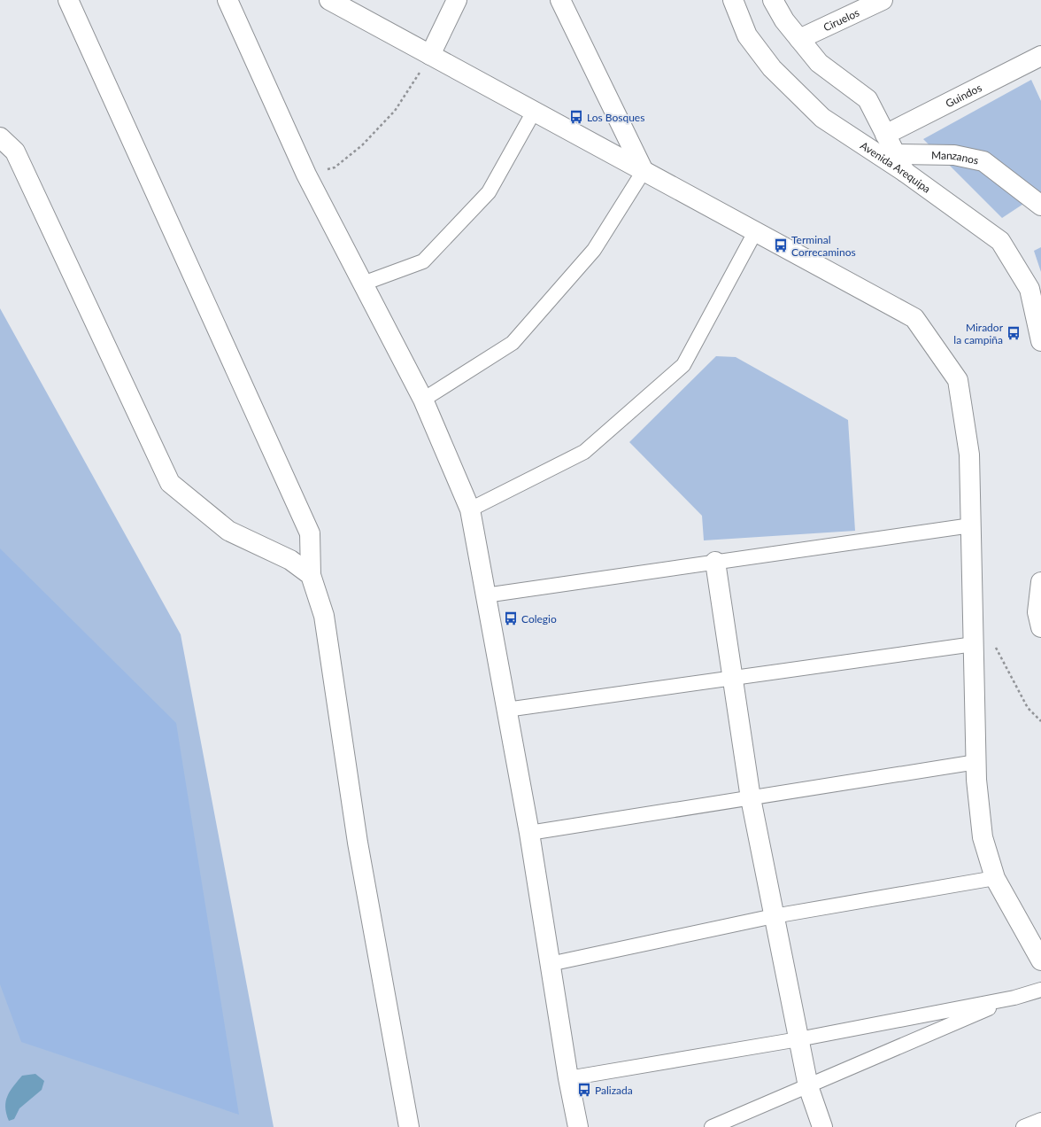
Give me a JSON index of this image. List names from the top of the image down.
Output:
{
  "streets": {
    "street": [
      "Ciruelos",
      "Guindos",
      "Manzanos",
      "Avenida Arequipa"
    ]
  },
  "places": {
    "bus stop": [
      "Los Bosques",
      "Terminal Correcaminos",
      "Mirador la campiña",
      "Colegio",
      "Palizada"
    ]
  }
}
